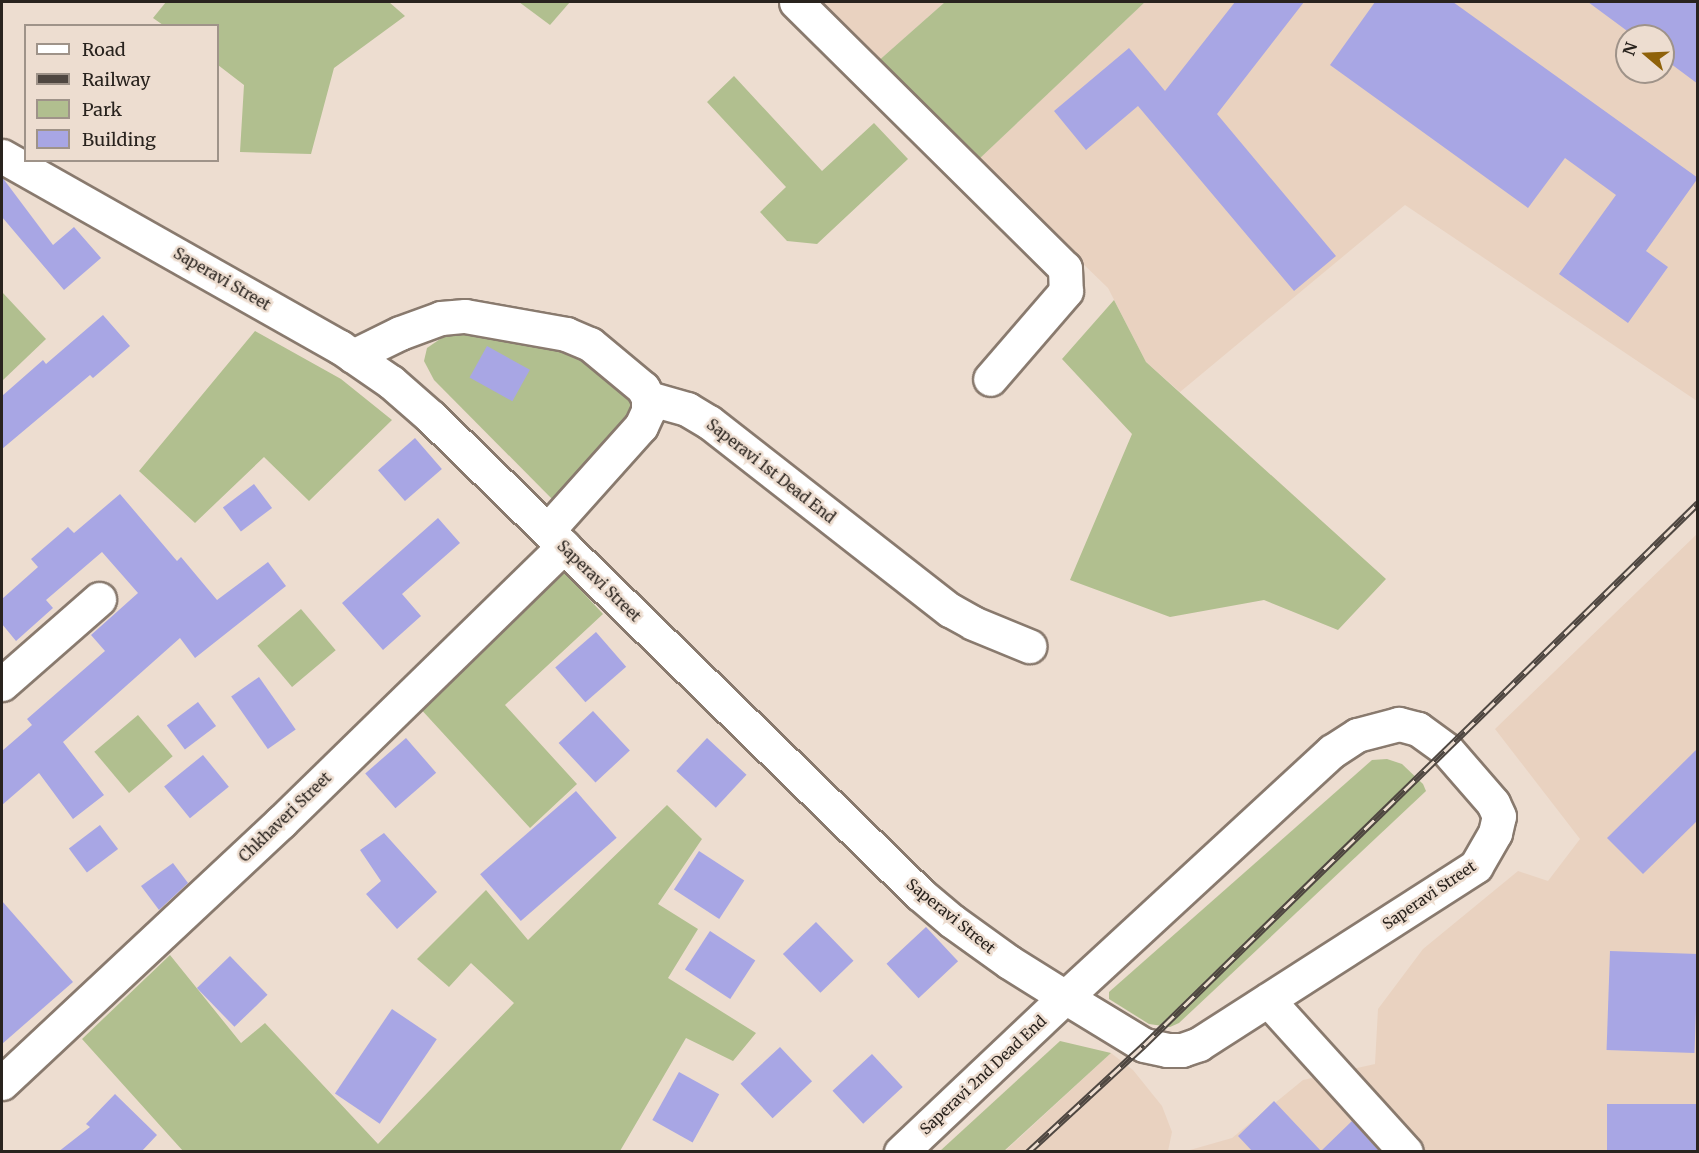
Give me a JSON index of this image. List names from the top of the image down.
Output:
{
  "streets": {
    "street": [
      "Saperavi Street",
      "Saperavi 1st Dead End",
      "Chkhaveri Street",
      "Saperavi 2nd Dead End"
    ]
  },
  "crossings": [
    ["Saperavi Street", "Chkhaveri Street"],
    ["Saperavi Street", "Saperavi 2nd Dead End"]
  ],
  "legend": [
    "Road",
    "Railway",
    "Park",
    "Building"
  ],
  "north": "left"
}
